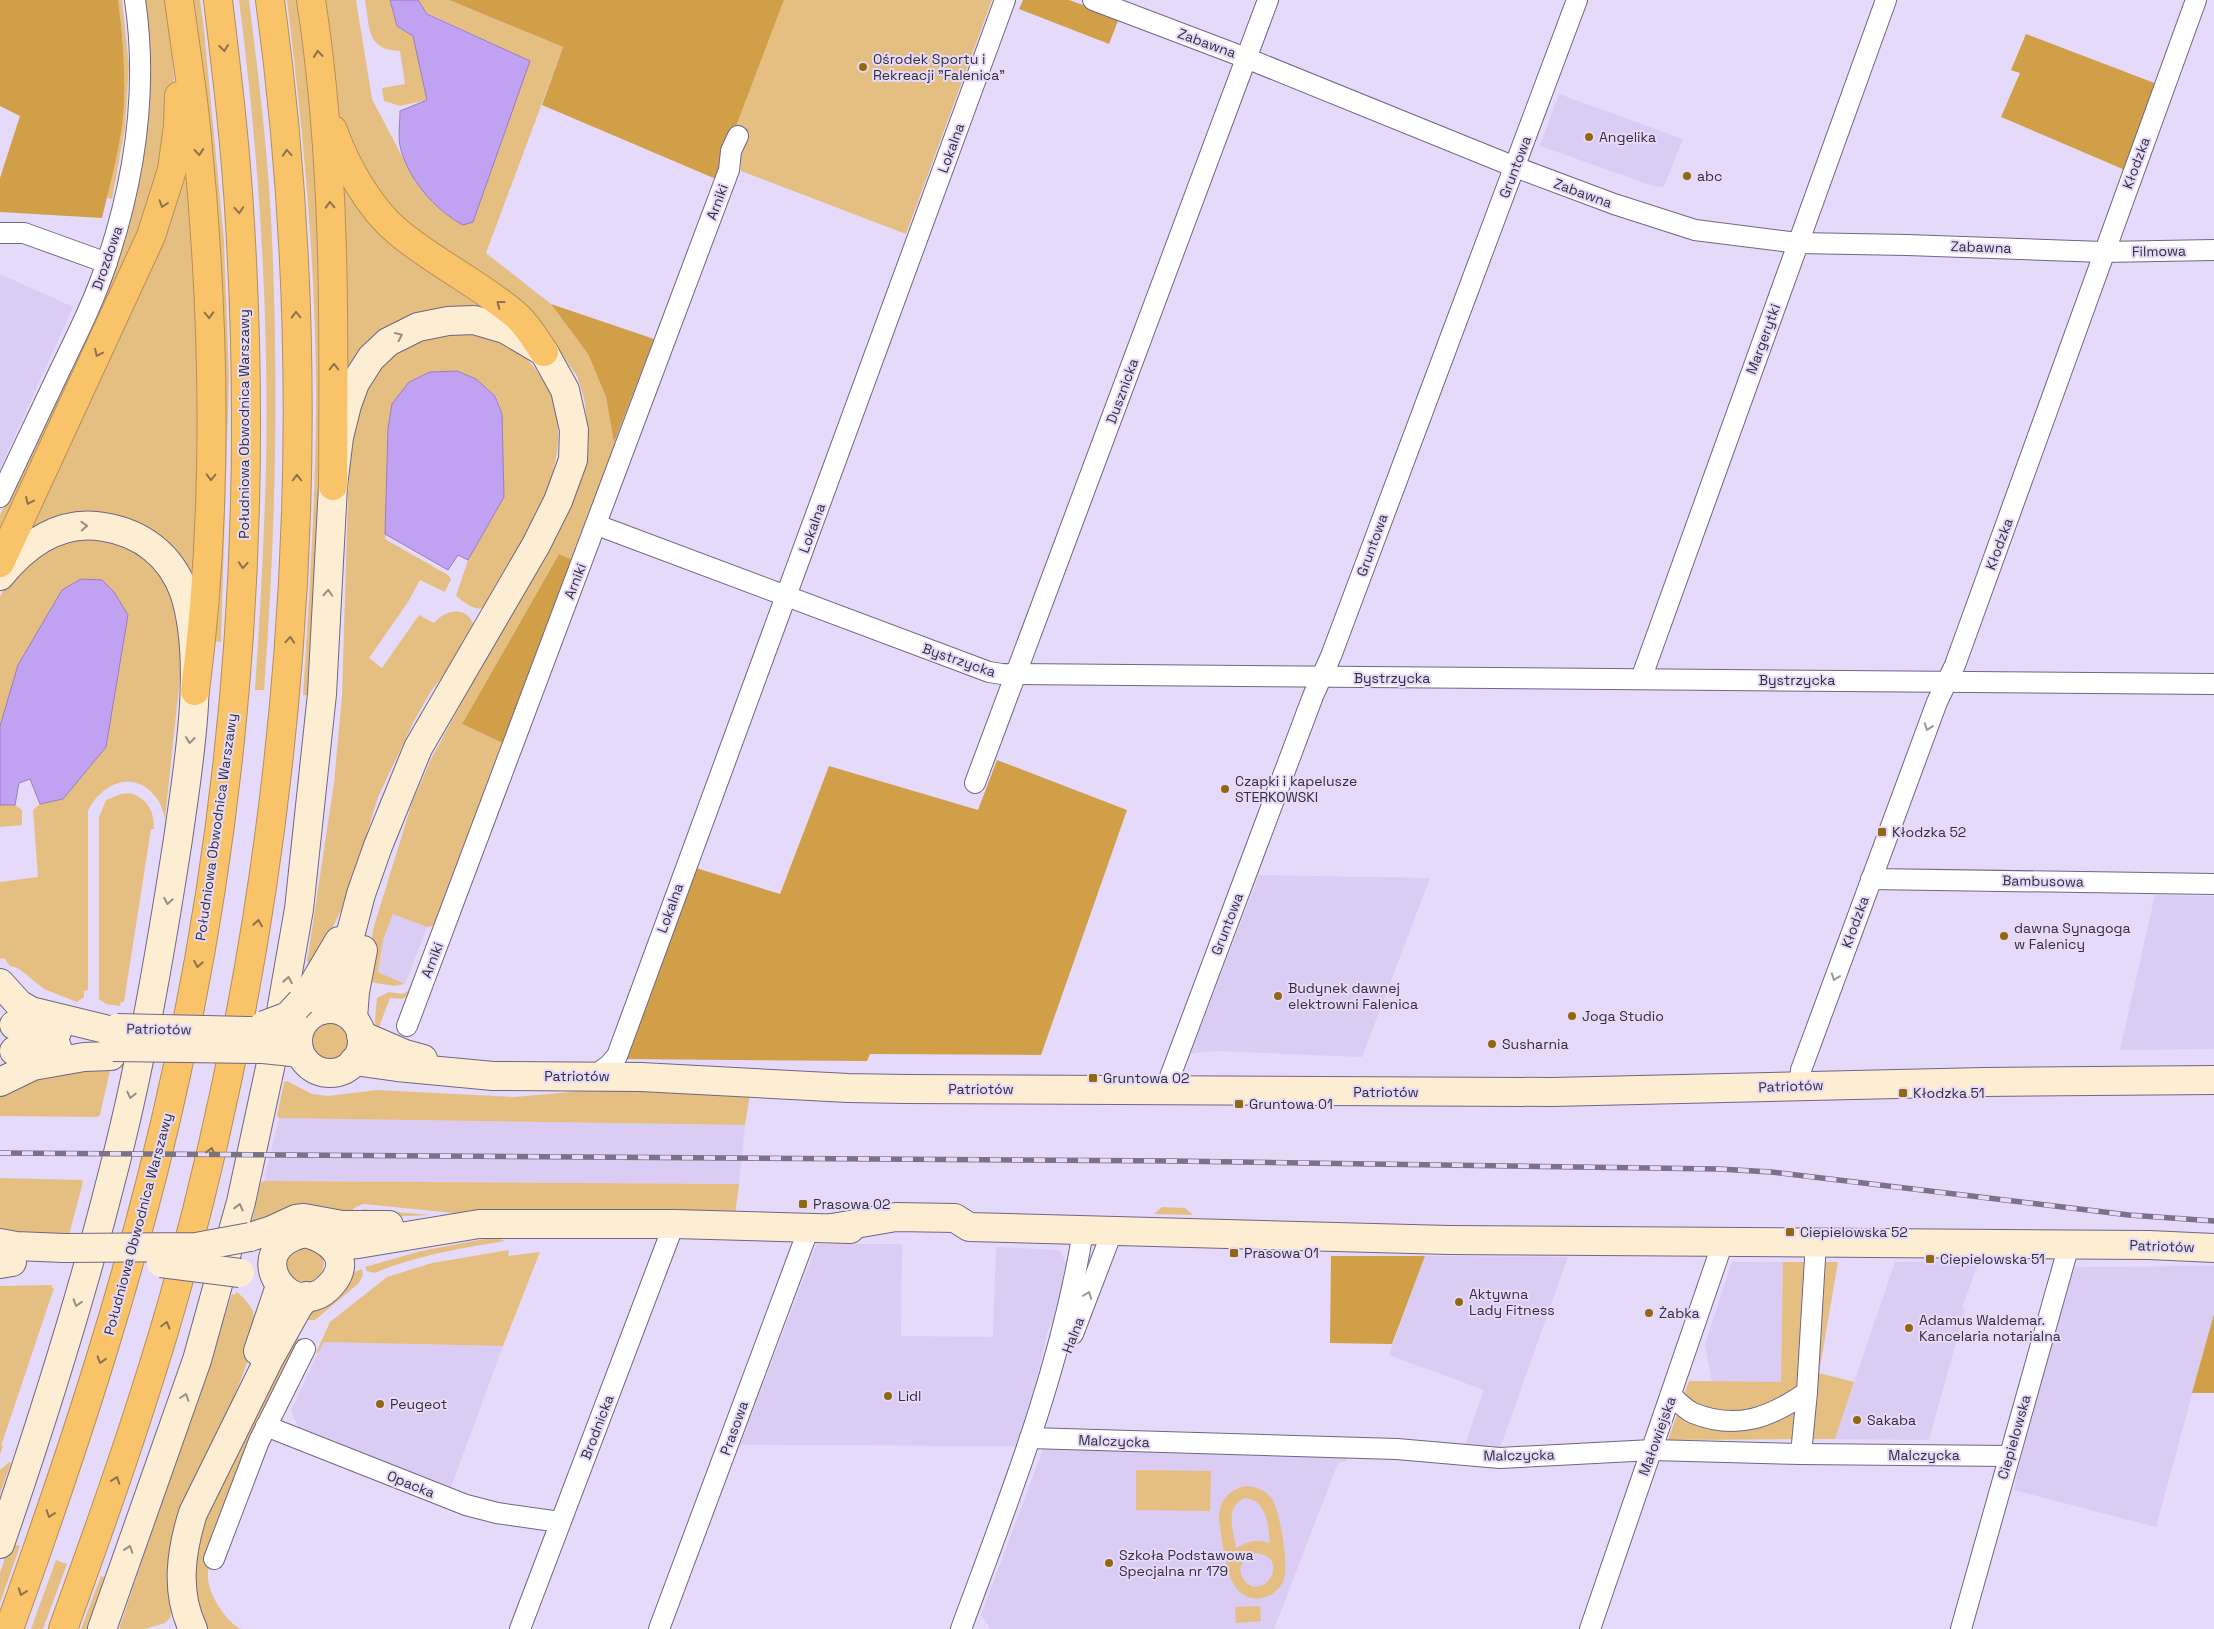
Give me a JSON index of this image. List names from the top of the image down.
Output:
{
  "streets": {
    "highway": ["Południowa Obwodnica Warszawy"],
    "main road": ["Patriotów"],
    "street": [
      "Zabawna",
      "Lokalna",
      "Kłodzka",
      "Gruntowa",
      "Arniki",
      "Filmowa",
      "Drozdowa",
      "Margerytki",
      "Dusznicka",
      "Bystrzycka",
      "Bambusowa",
      "Halna",
      "Brodnicka",
      "Prasowa",
      "Małowiejska",
      "Ciepielowska",
      "Malczycka",
      "Opacka"
    ]
  },
  "crossings": [
    ["Zabawna", "Kłodzka"],
    ["Zabawna", "Gruntowa"],
    ["Zabawna", "Filmowa"],
    ["Zabawna", "Margerytki"],
    ["Zabawna", "Dusznicka"],
    ["Lokalna", "Bystrzycka"],
    ["Lokalna", "Patriotów"],
    ["Kłodzka", "Filmowa"],
    ["Kłodzka", "Bystrzycka"],
    ["Kłodzka", "Bambusowa"],
    ["Kłodzka", "Patriotów"],
    ["Gruntowa", "Bystrzycka"],
    ["Gruntowa", "Patriotów"],
    ["Arniki", "Bystrzycka"],
    ["Margerytki", "Bystrzycka"],
    ["Dusznicka", "Bystrzycka"],
    ["Patriotów", "Halna"],
    ["Patriotów", "Brodnicka"],
    ["Patriotów", "Prasowa"],
    ["Patriotów", "Małowiejska"],
    ["Patriotów", "Ciepielowska"],
    ["Halna", "Malczycka"],
    ["Brodnicka", "Opacka"],
    ["Małowiejska", "Malczycka"],
    ["Ciepielowska", "Malczycka"]
  ],
  "one_way": ["Kłodzka"],
  "places": {
    "other": [
      "Ośrodek Sportu i Rekreacji \"Falenica\"",
      "Angelika",
      "abc",
      "Czapki i kapelusze STERKOWSKI",
      "dawna Synagoga w Falenicy",
      "Budynek dawnej elektrowni Falenica",
      "Joga Studio",
      "Susharnia",
      "Aktywna Lady Fitness",
      "Żabka",
      "Adamus Waldemar. Kancelaria notarialna",
      "Lidl",
      "Peugeot",
      "Sakaba",
      "Szkoła Podstawowa Specjalna nr 179"
    ],
    "transit": [
      "Kłodzka 52",
      "Gruntowa 02",
      "Kłodzka 51",
      "Gruntowa 01",
      "Prasowa 02",
      "Ciepielowska 52",
      "Prasowa 01",
      "Ciepielowska 51"
    ]
  }
}
